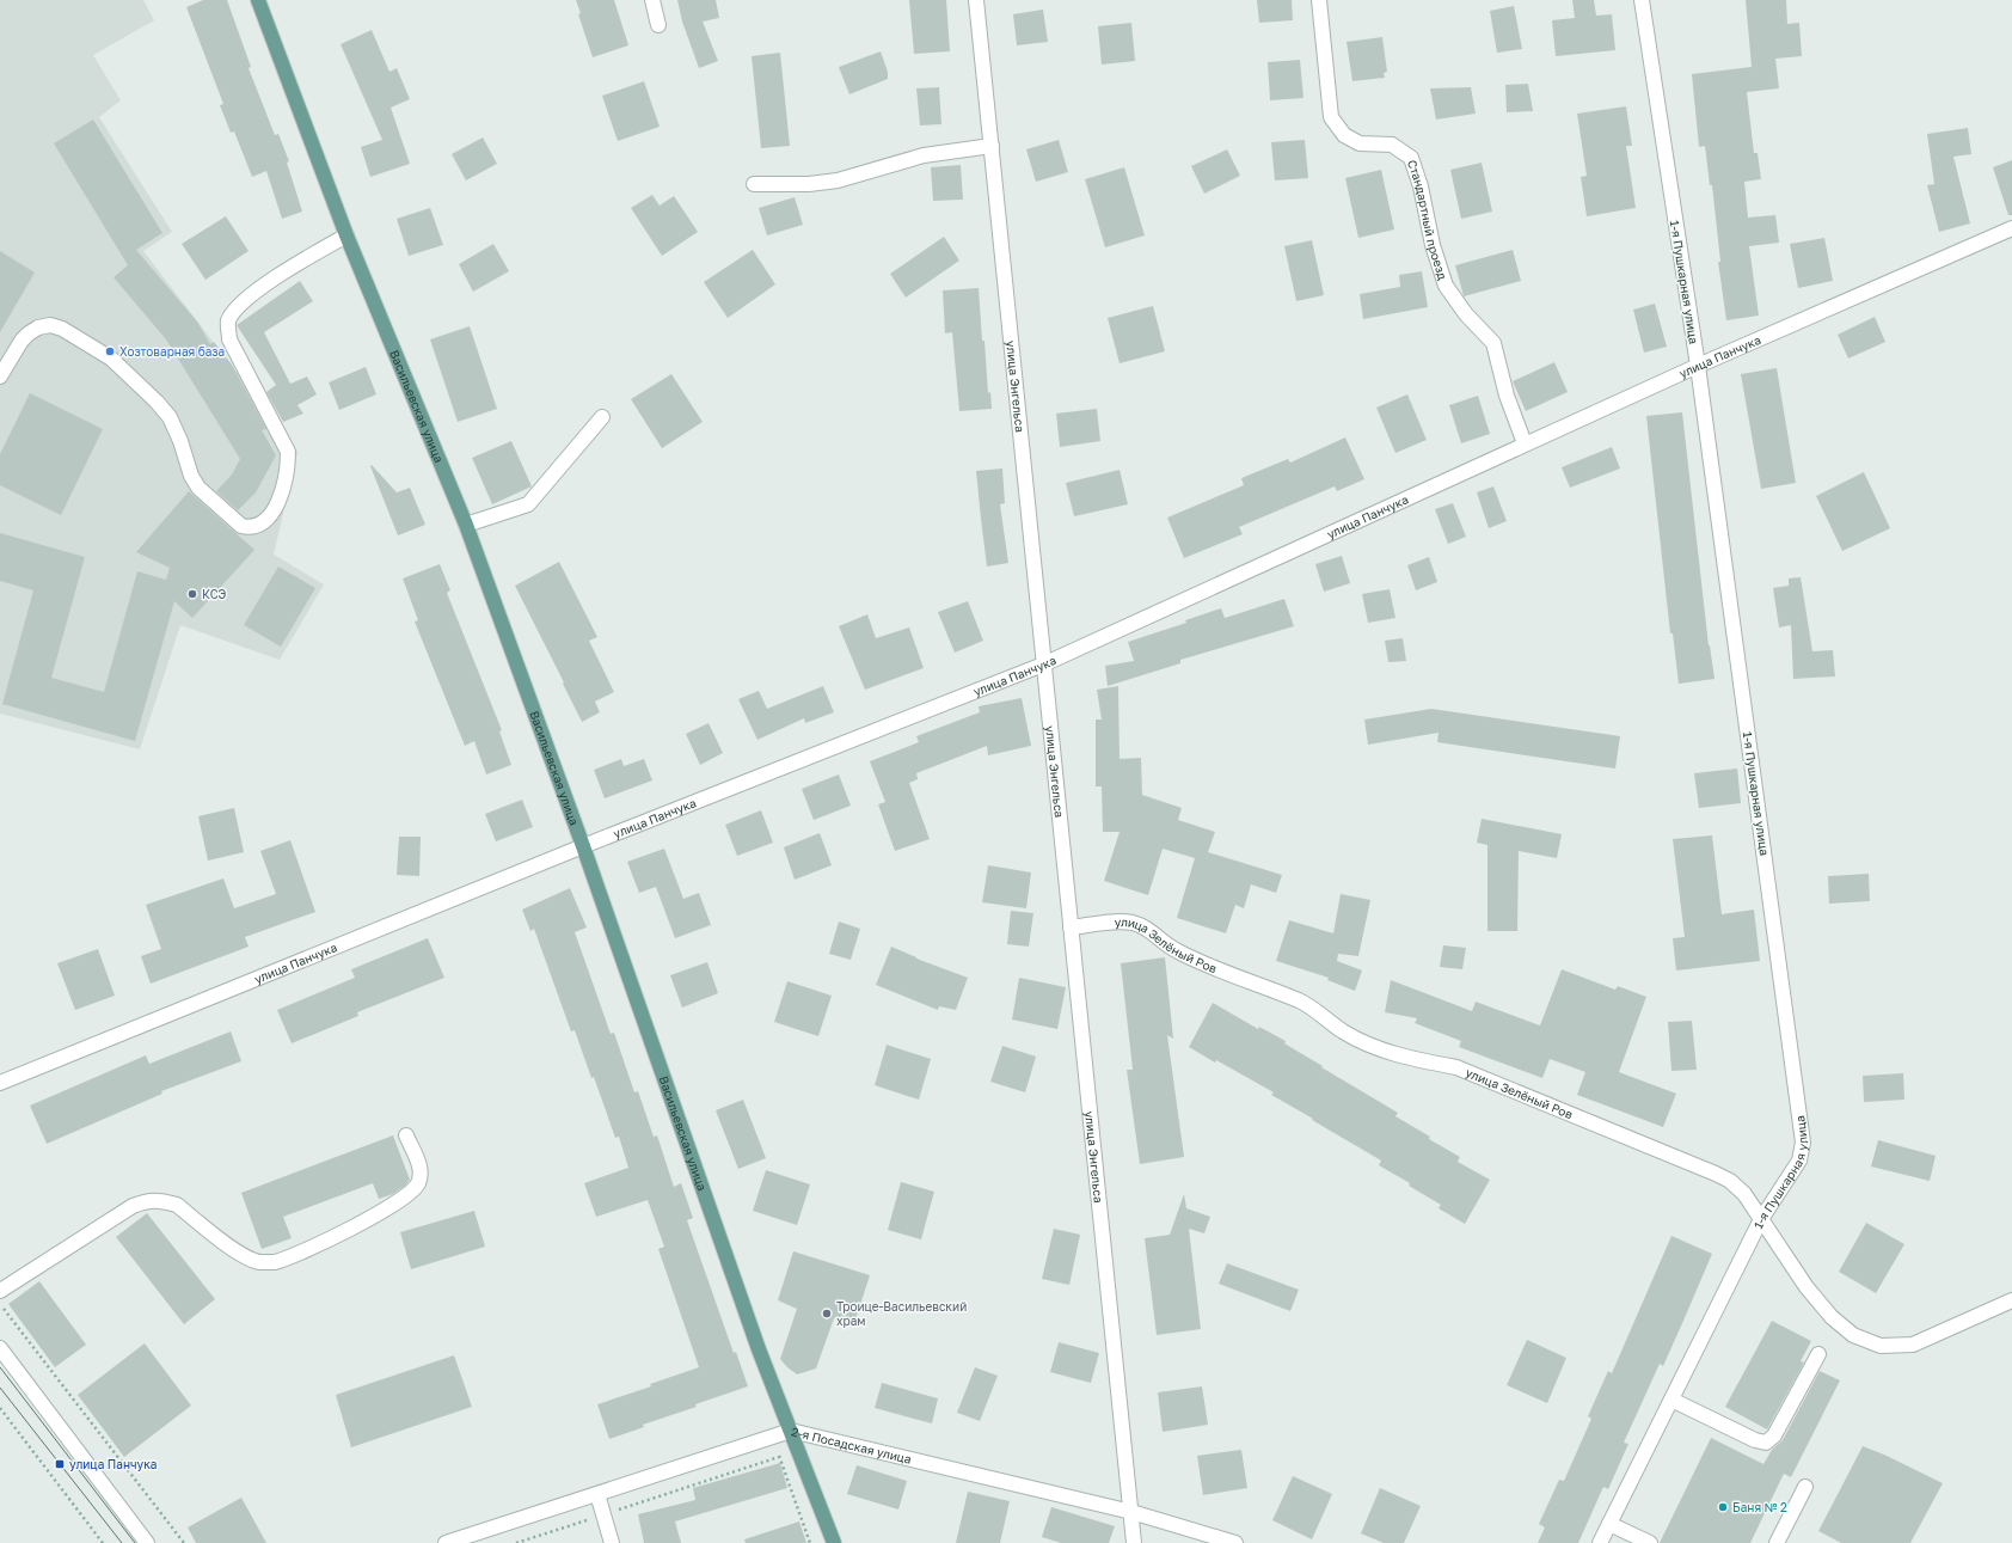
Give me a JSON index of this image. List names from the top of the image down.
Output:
{
  "streets": {
    "main road": ["Васильевская улица"],
    "street": [
      "Стандартный проезд",
      "1-я Пушкарная улица",
      "улица Панчука",
      "улица Энгельса",
      "улица Зелёный Ров",
      "2-я Посадская улица"
    ]
  },
  "crossings": [
    ["Стандартный проезд", "улица Панчука"],
    ["1-я Пушкарная улица", "улица Панчука"],
    ["1-я Пушкарная улица", "улица Зелёный Ров"],
    ["улица Панчука", "улица Энгельса"],
    ["улица Панчука", "Васильевская улица"],
    ["улица Энгельса", "улица Зелёный Ров"],
    ["улица Энгельса", "2-я Посадская улица"],
    ["Васильевская улица", "2-я Посадская улица"]
  ],
  "places": {
    "other": [
      "Хозтоварная база",
      "КСЭ",
      "Троице-Васильевский храм",
      "Баня № 2"
    ],
    "transit": ["улица Панчука"]
  }
}
